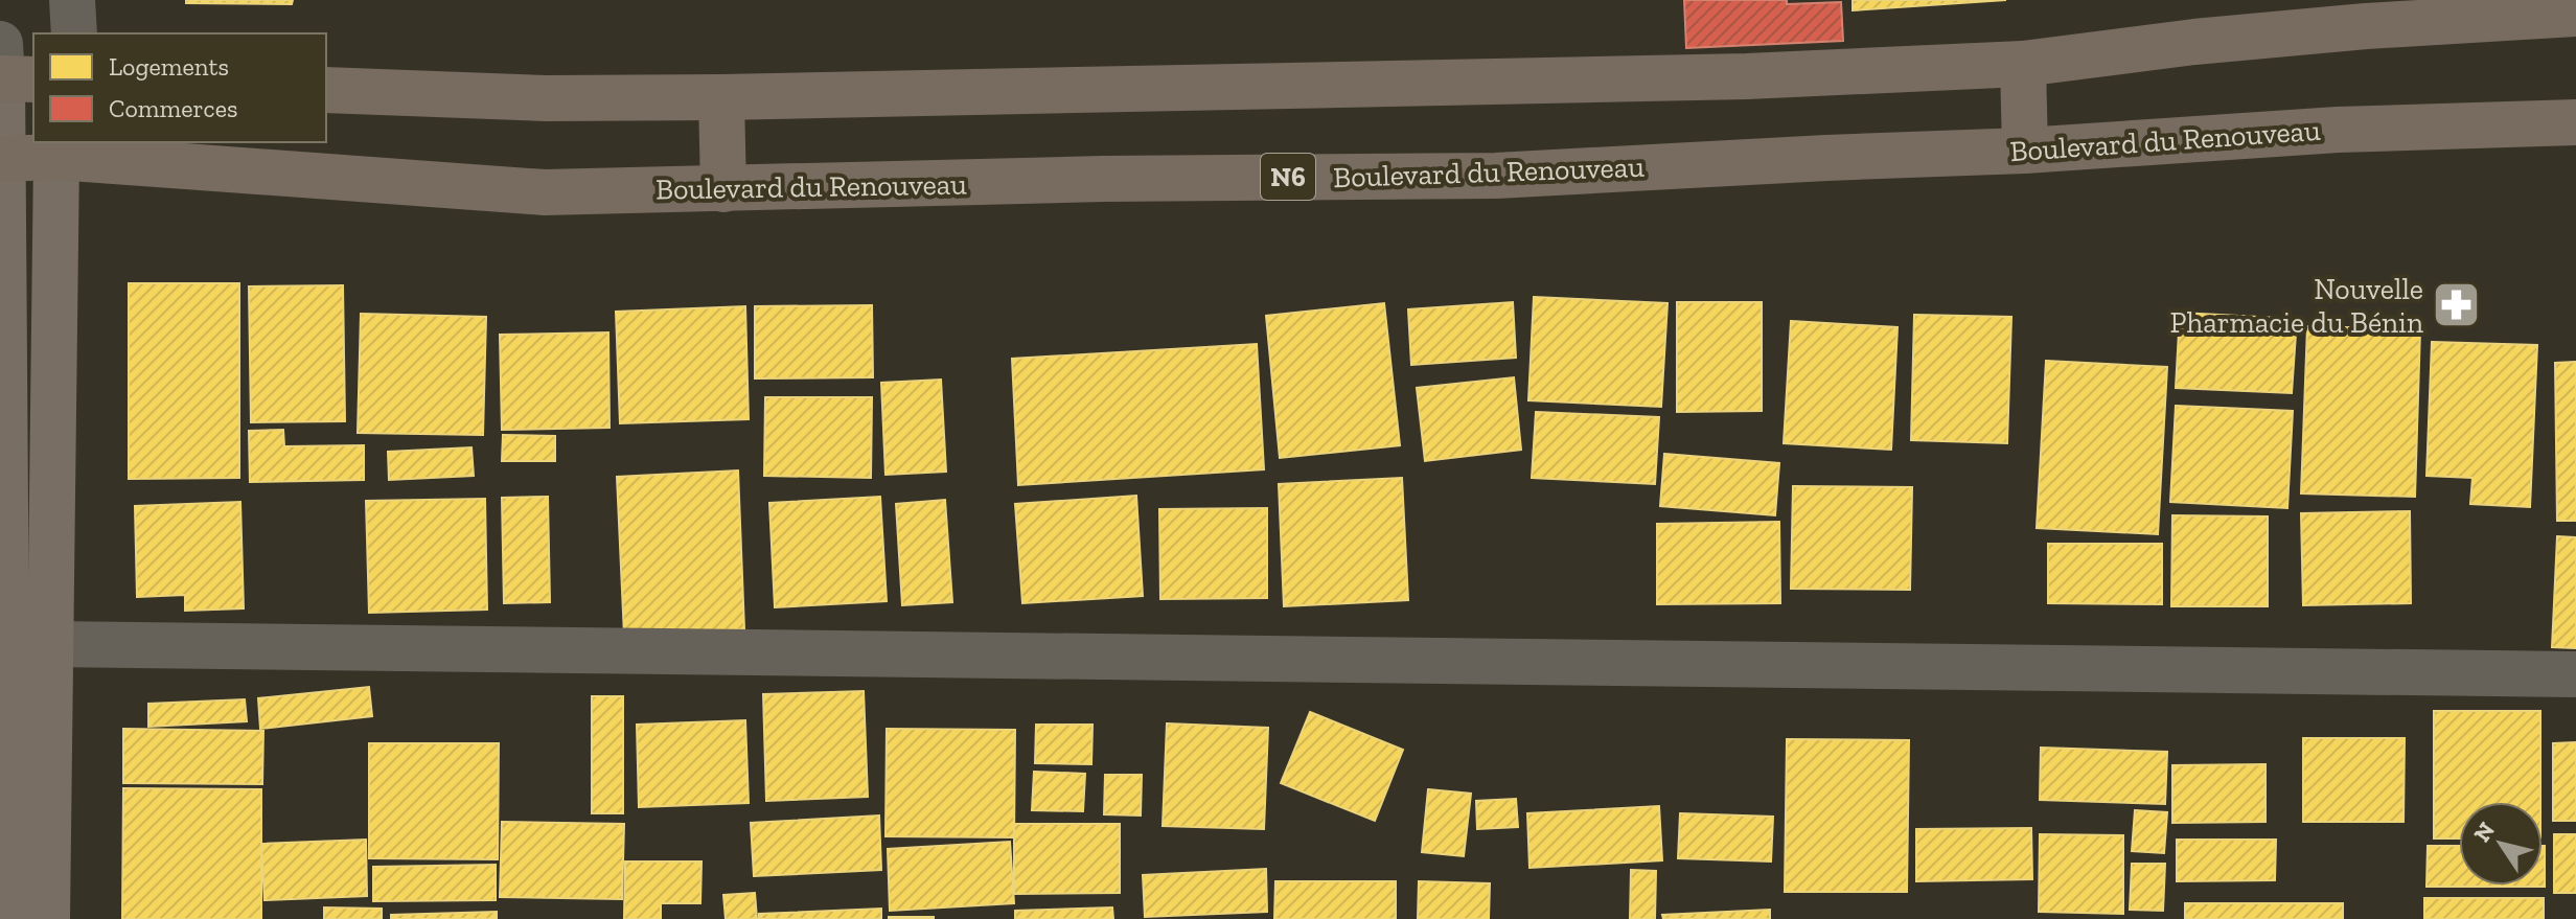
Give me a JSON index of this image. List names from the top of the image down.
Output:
{
  "streets": {
    "highway": ["Boulevard du Renouveau", "N6"]
  },
  "places": {
    "pharmacy": ["Nouvelle Pharmacie du Bénin"]
  },
  "legend": ["Logements", "Commerces"],
  "north": "top left"
}
